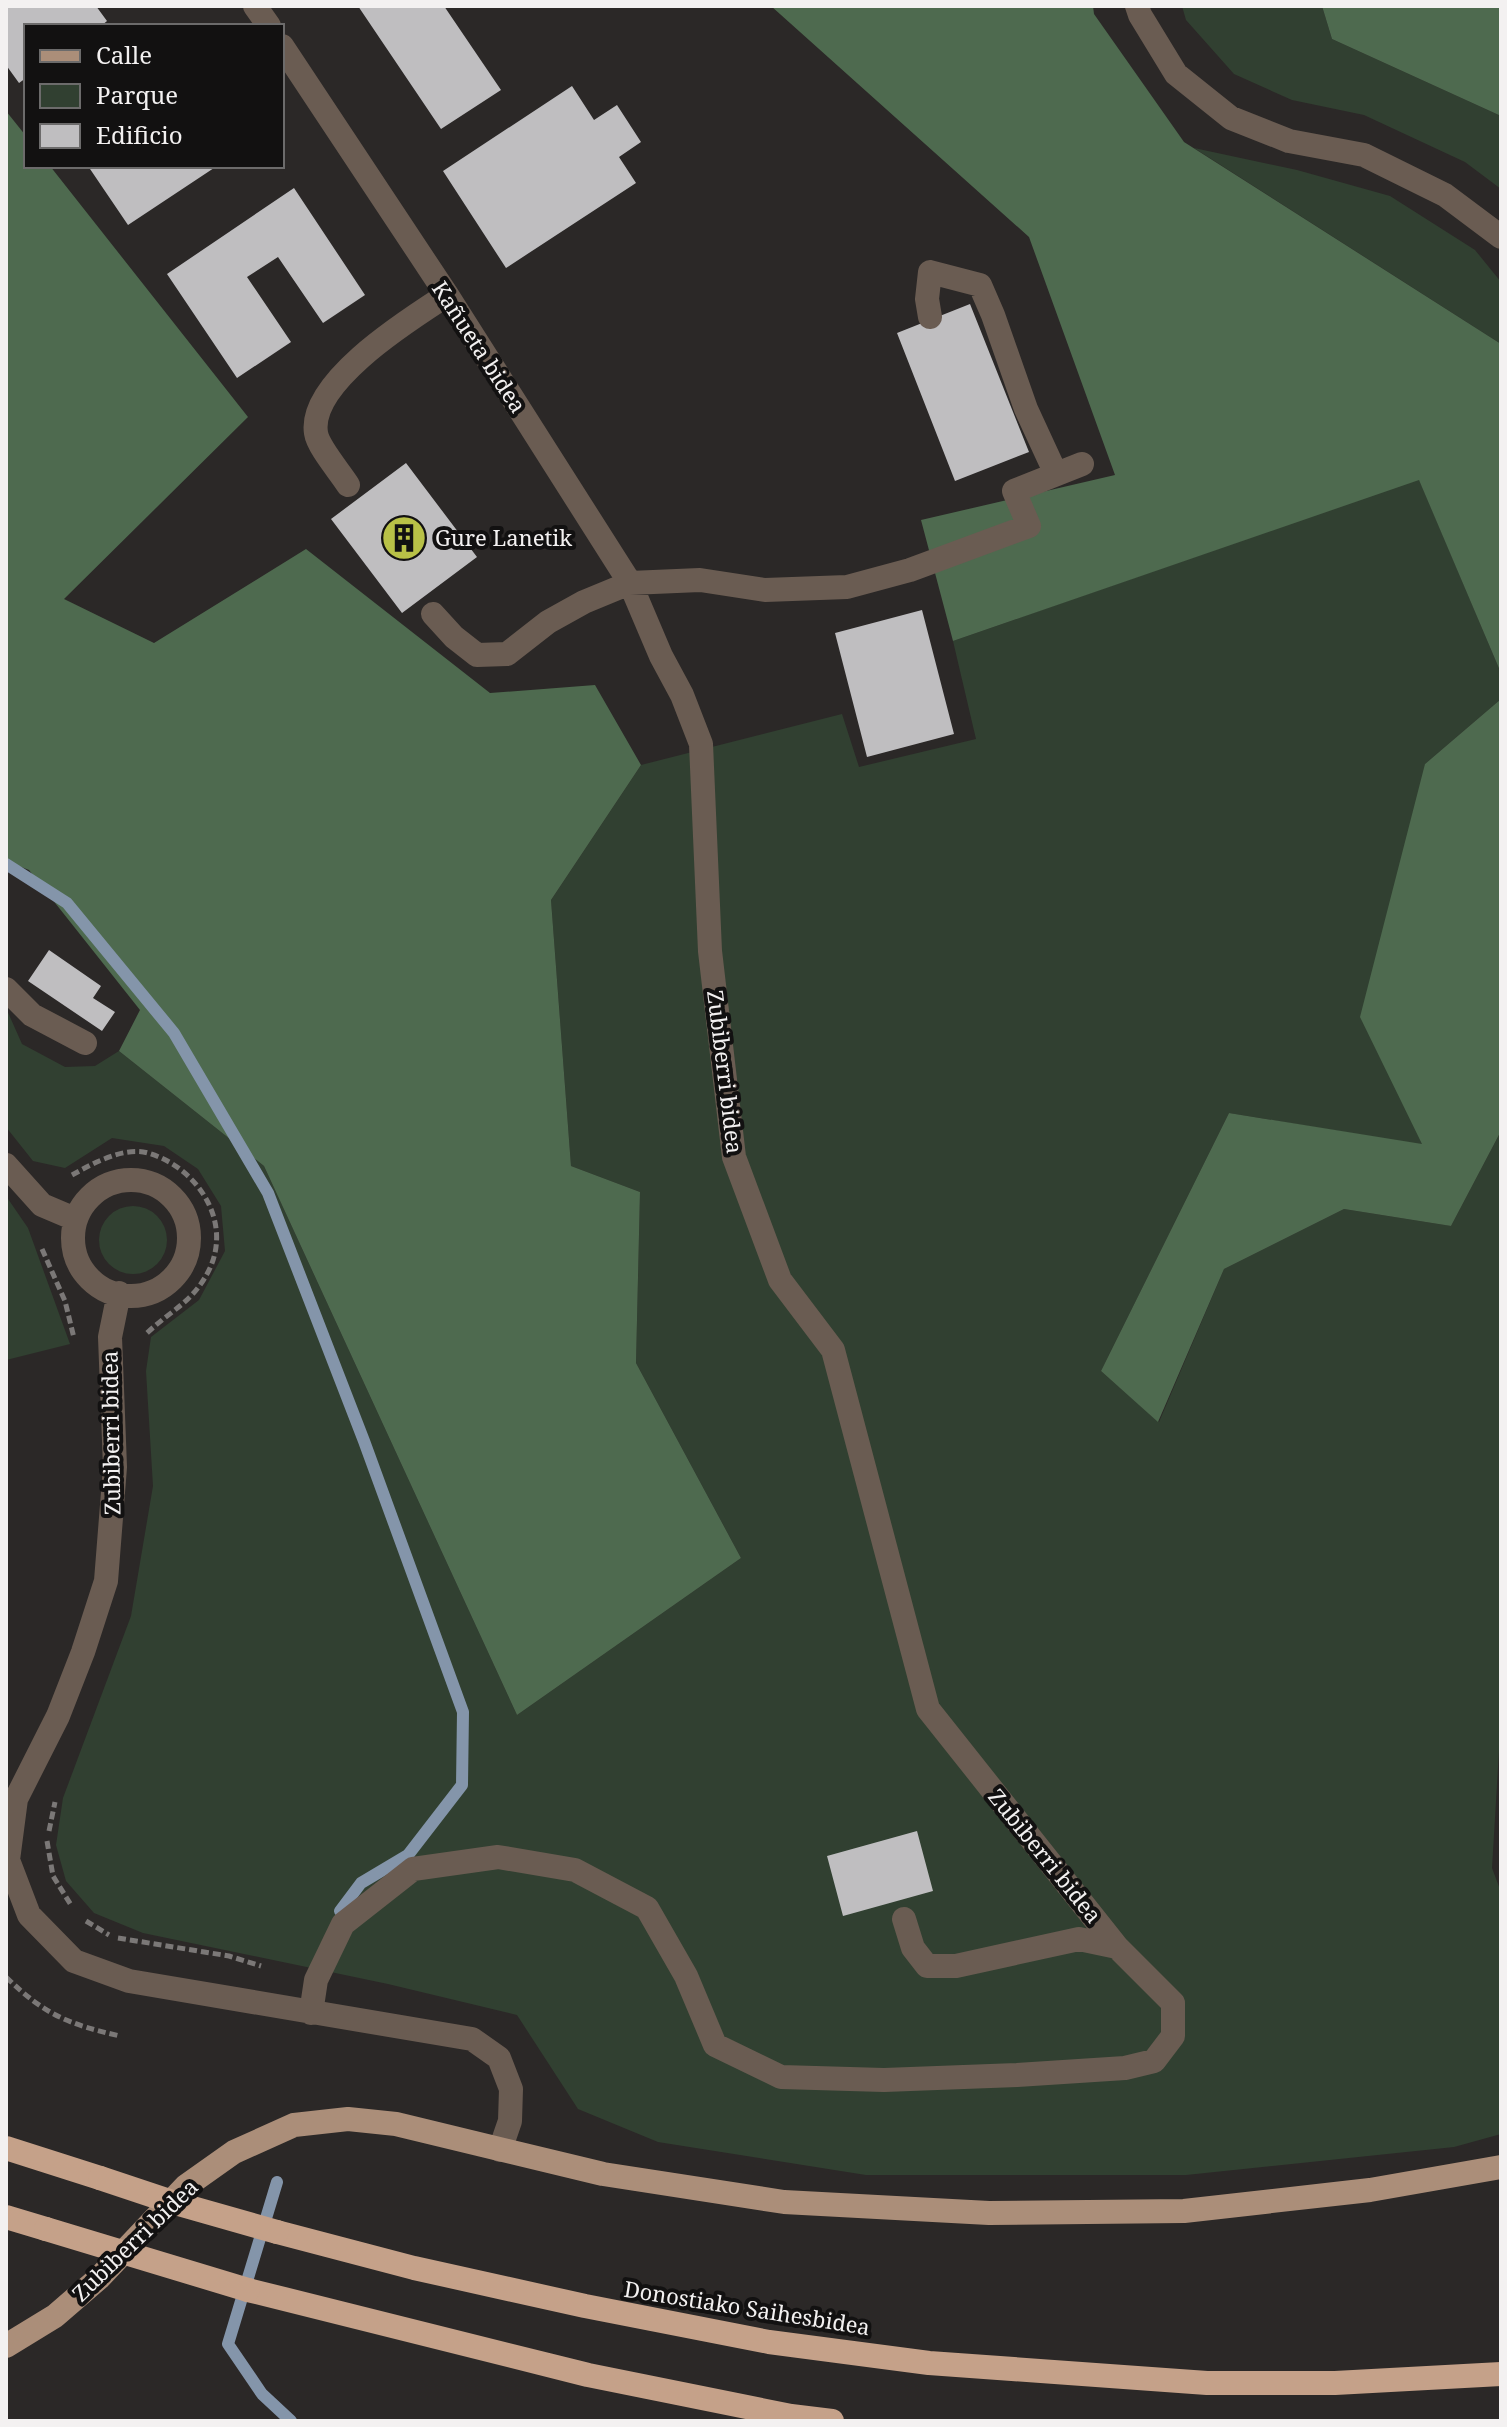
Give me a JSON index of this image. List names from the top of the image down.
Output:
{
  "streets": {
    "highway": ["Donostiako Saihesbidea"],
    "main road": ["Zubiberri bidea"],
    "street": ["Kañueta bidea"]
  },
  "crossings": [
    ["Kañueta bidea", "Zubiberri bidea"]
  ],
  "places": {
    "building": ["Gure Lanetik"]
  },
  "legend": ["Calle", "Parque", "Edificio"]
}
